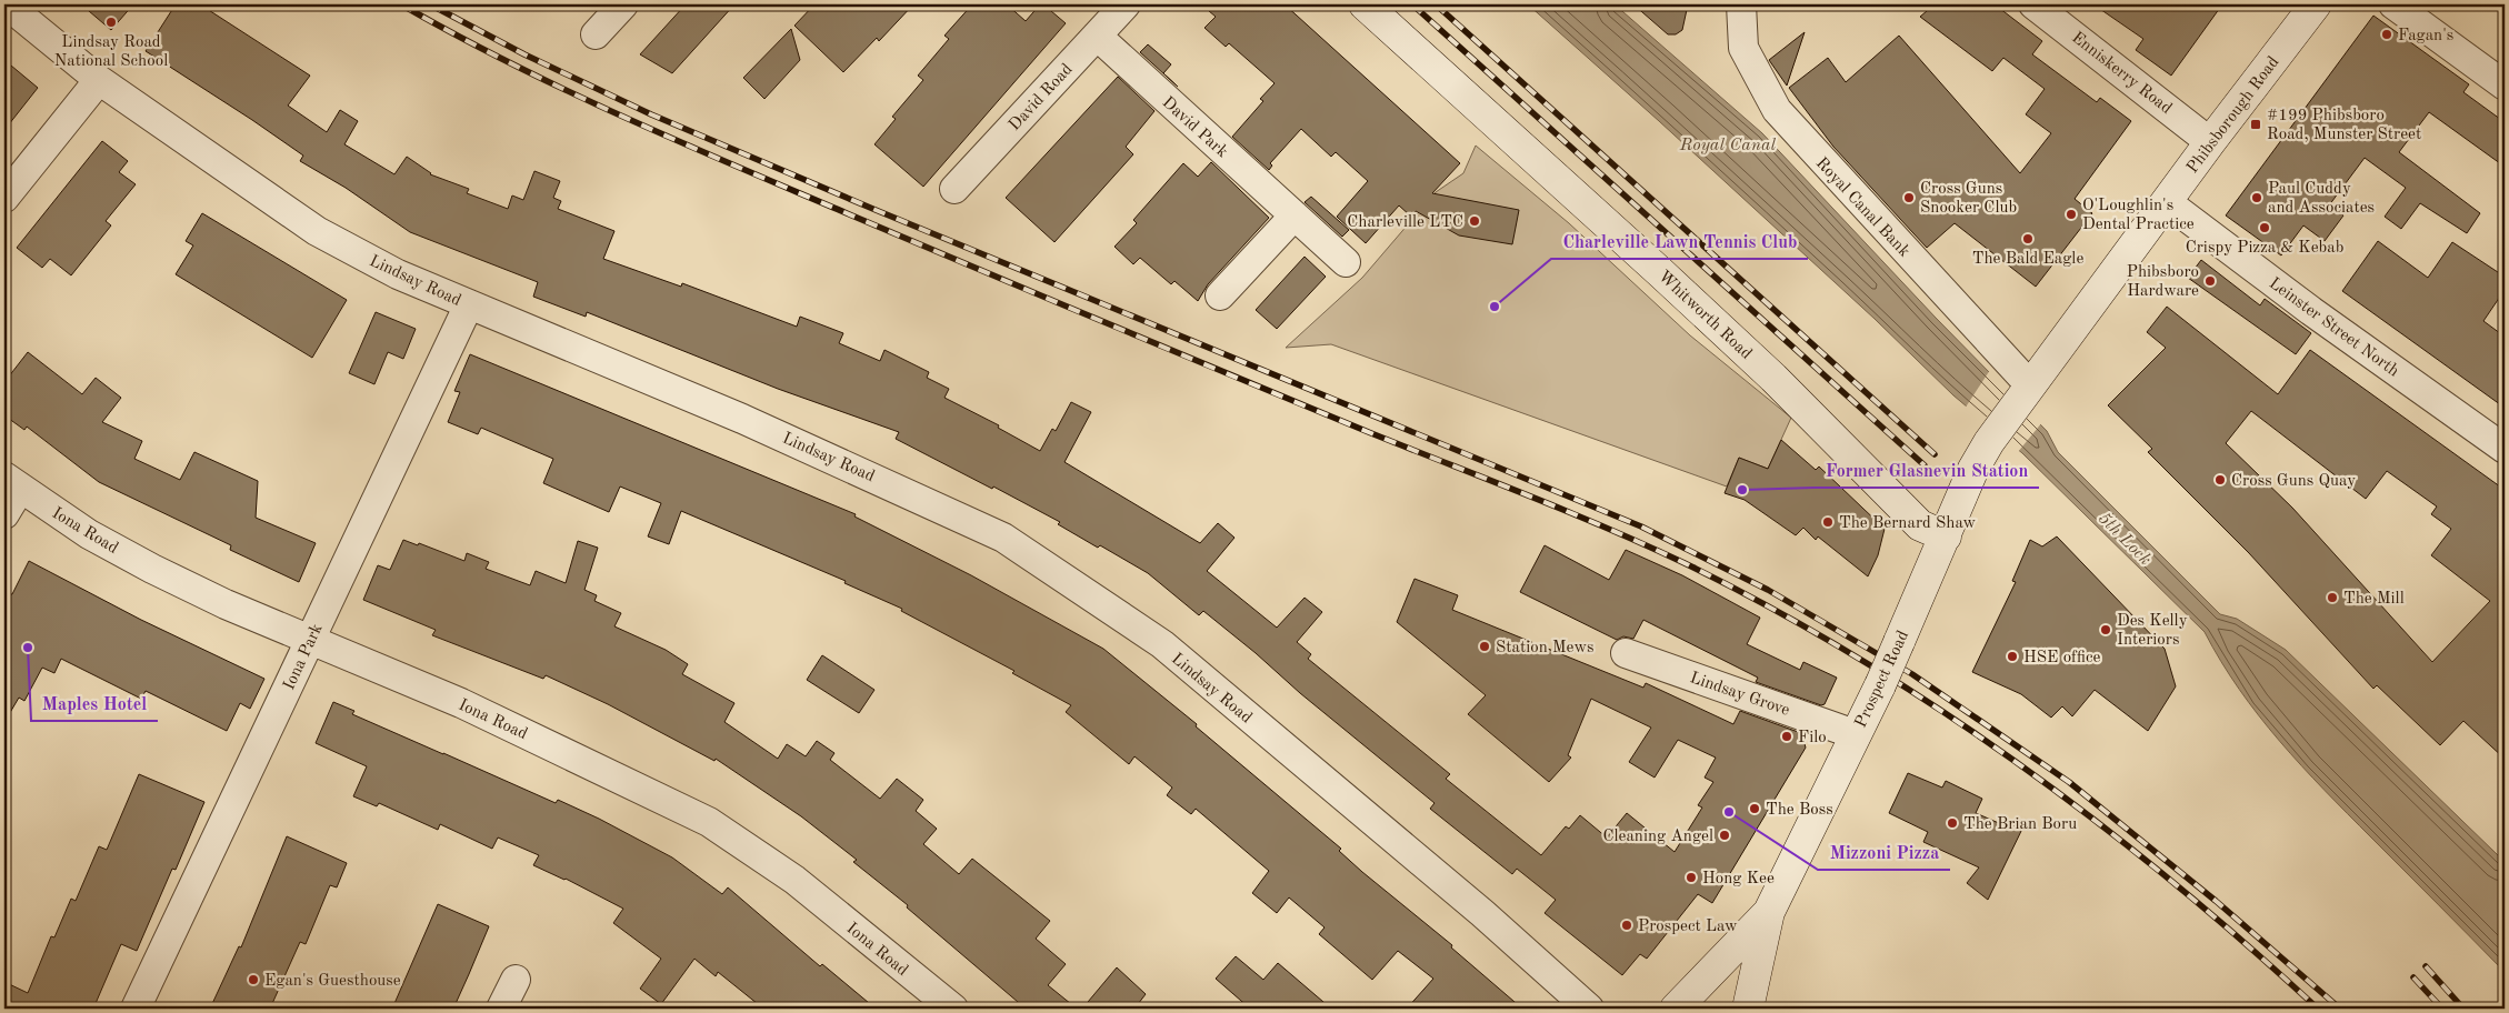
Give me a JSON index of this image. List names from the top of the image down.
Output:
{
  "streets": {
    "main road": ["Phibsborough Road", "Whitworth Road", "Prospect Road"],
    "street": [
      "Enniskerry Road",
      "David Road",
      "David Park",
      "Royal Canal Bank",
      "Lindsay Road",
      "Leinster Street North",
      "Iona Road",
      "Iona Park",
      "Lindsay Grove"
    ]
  },
  "crossings": [
    ["Enniskerry Road", "Phibsborough Road"],
    ["David Road", "David Park"],
    ["Phibsborough Road", "Royal Canal Bank"],
    ["Phibsborough Road", "Leinster Street North"],
    ["Phibsborough Road", "Prospect Road"],
    ["Lindsay Road", "Iona Park"],
    ["Whitworth Road", "Prospect Road"],
    ["Iona Road", "Iona Park"],
    ["Prospect Road", "Lindsay Grove"]
  ],
  "water": ["Royal Canal", "5th Lock"],
  "places": {
    "other": [
      "Lindsay Road National School",
      "Fagan's",
      "Cross Guns Snooker Club",
      "Paul Cuddy and Associates",
      "O'Loughlin's Dental Practice",
      "Charleville LTC",
      "Crispy Pizza & Kebab",
      "The Bald Eagle",
      "Phibsboro Hardware",
      "Charleville Lawn Tennis Club",
      "Cross Guns Quay",
      "Former Glasnevin Station",
      "The Bernard Shaw",
      "The Mill",
      "Des Kelly Interiors",
      "Station Mews",
      "Maples Hotel",
      "HSE office",
      "Filo",
      "The Boss",
      "Mizzoni Pizza",
      "The Brian Boru",
      "Cleaning Angel",
      "Hong Kee",
      "Prospect Law",
      "Egan's Guesthouse"
    ],
    "transit": ["#199 Phibsboro Road, Munster Street"]
  }
}
